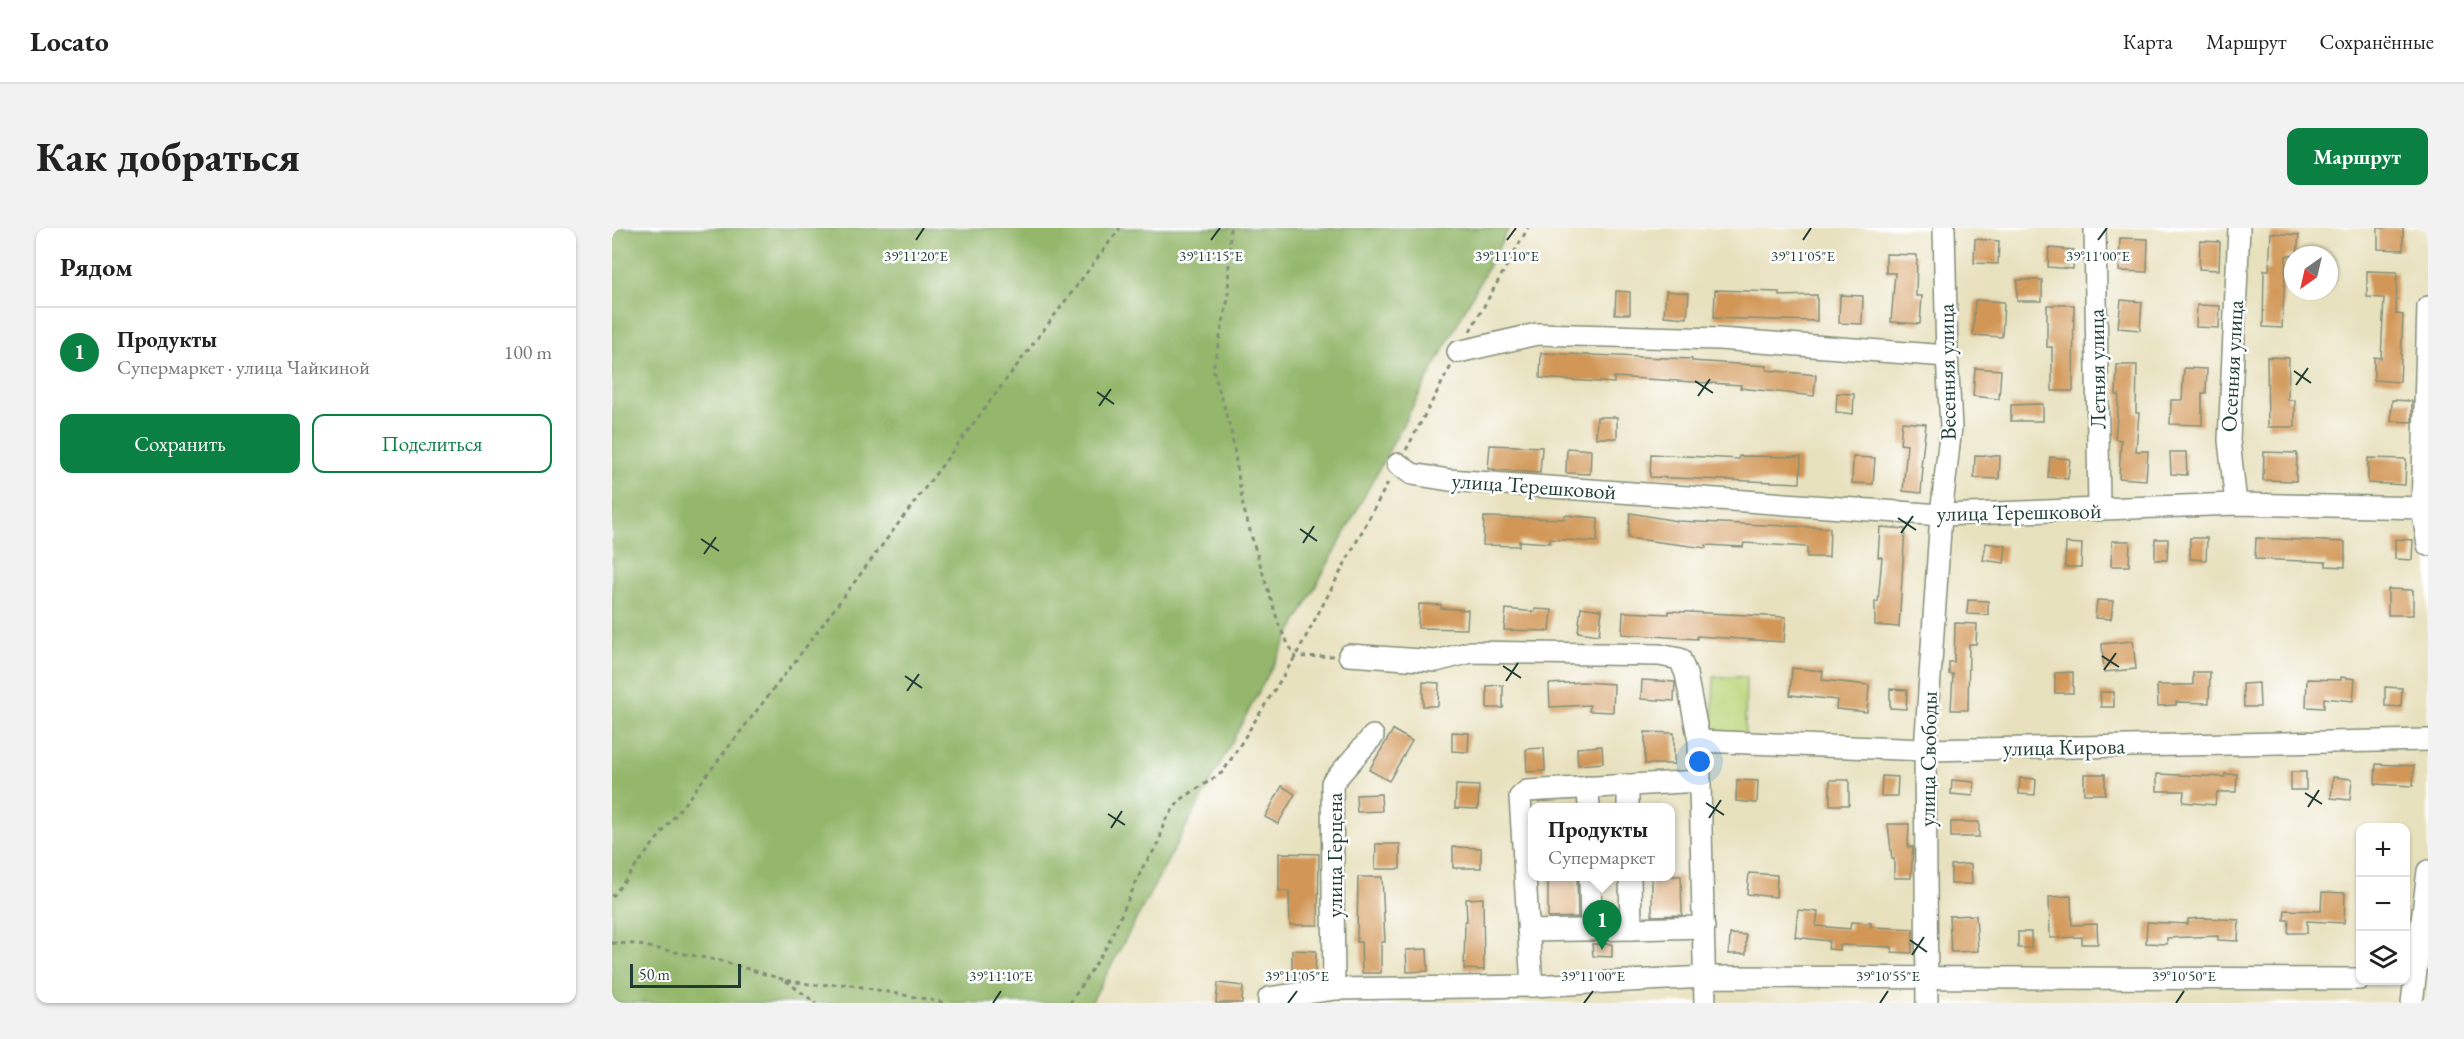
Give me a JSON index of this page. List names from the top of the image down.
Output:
{
  "streets": {
    "street": [
      "Осенняя улица",
      "Летняя улица",
      "Весенняя улица",
      "улица Терешковой",
      "улица Кирова",
      "улица Свободы",
      "улица Герцена"
    ]
  },
  "crossings": [
    ["Осенняя улица", "улица Терешковой"],
    ["Летняя улица", "улица Терешковой"],
    ["Весенняя улица", "улица Терешковой"],
    ["Весенняя улица", "улица Свободы"],
    ["улица Терешковой", "улица Свободы"],
    ["улица Кирова", "улица Свободы"]
  ],
  "scale_bar": "50 m",
  "north": "bottom left",
  "page": {
    "header": "Locato",
    "nav": ["Карта", "Маршрут", "Сохранённые"],
    "buttons": [
      "Маршрут",
      ["Сохранить", "Поделиться"]
    ],
    "title": "Как добраться",
    "heading": "Рядом",
    "list": [
      {
        "mark": "1",
        "name": "Продукты",
        "note": "Супермаркет · улица Чайкиной",
        "value": "100 m"
      }
    ],
    "popup": ["Продукты", "Супермаркет"],
    "map_buttons": ["+", "−"],
    "pins": "1",
    "scale": "50 m"
  },
  "coordinates": [
    "39°11'20\"E",
    "39°11'15\"E",
    "39°11'10\"E",
    "39°11'05\"E",
    "39°11'00\"E",
    "39°10'55\"E",
    "39°10'50\"E"
  ]
}
